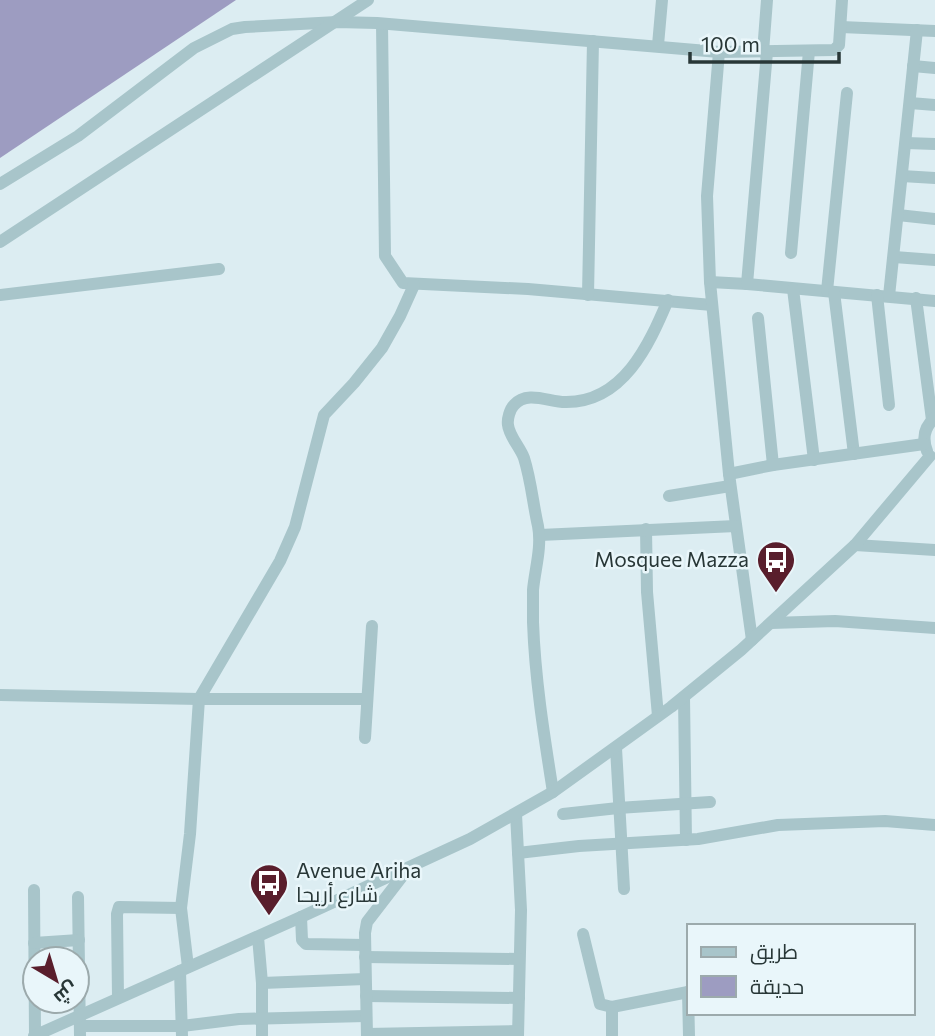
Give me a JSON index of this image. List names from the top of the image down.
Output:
{
  "places": {
    "bus stop": ["Mosquee Mazza", "Avenue Ariha شارع أريحا"]
  },
  "legend": ["طريق", "حديقة"],
  "scale_bar": "100 m",
  "north": "bottom right"
}
